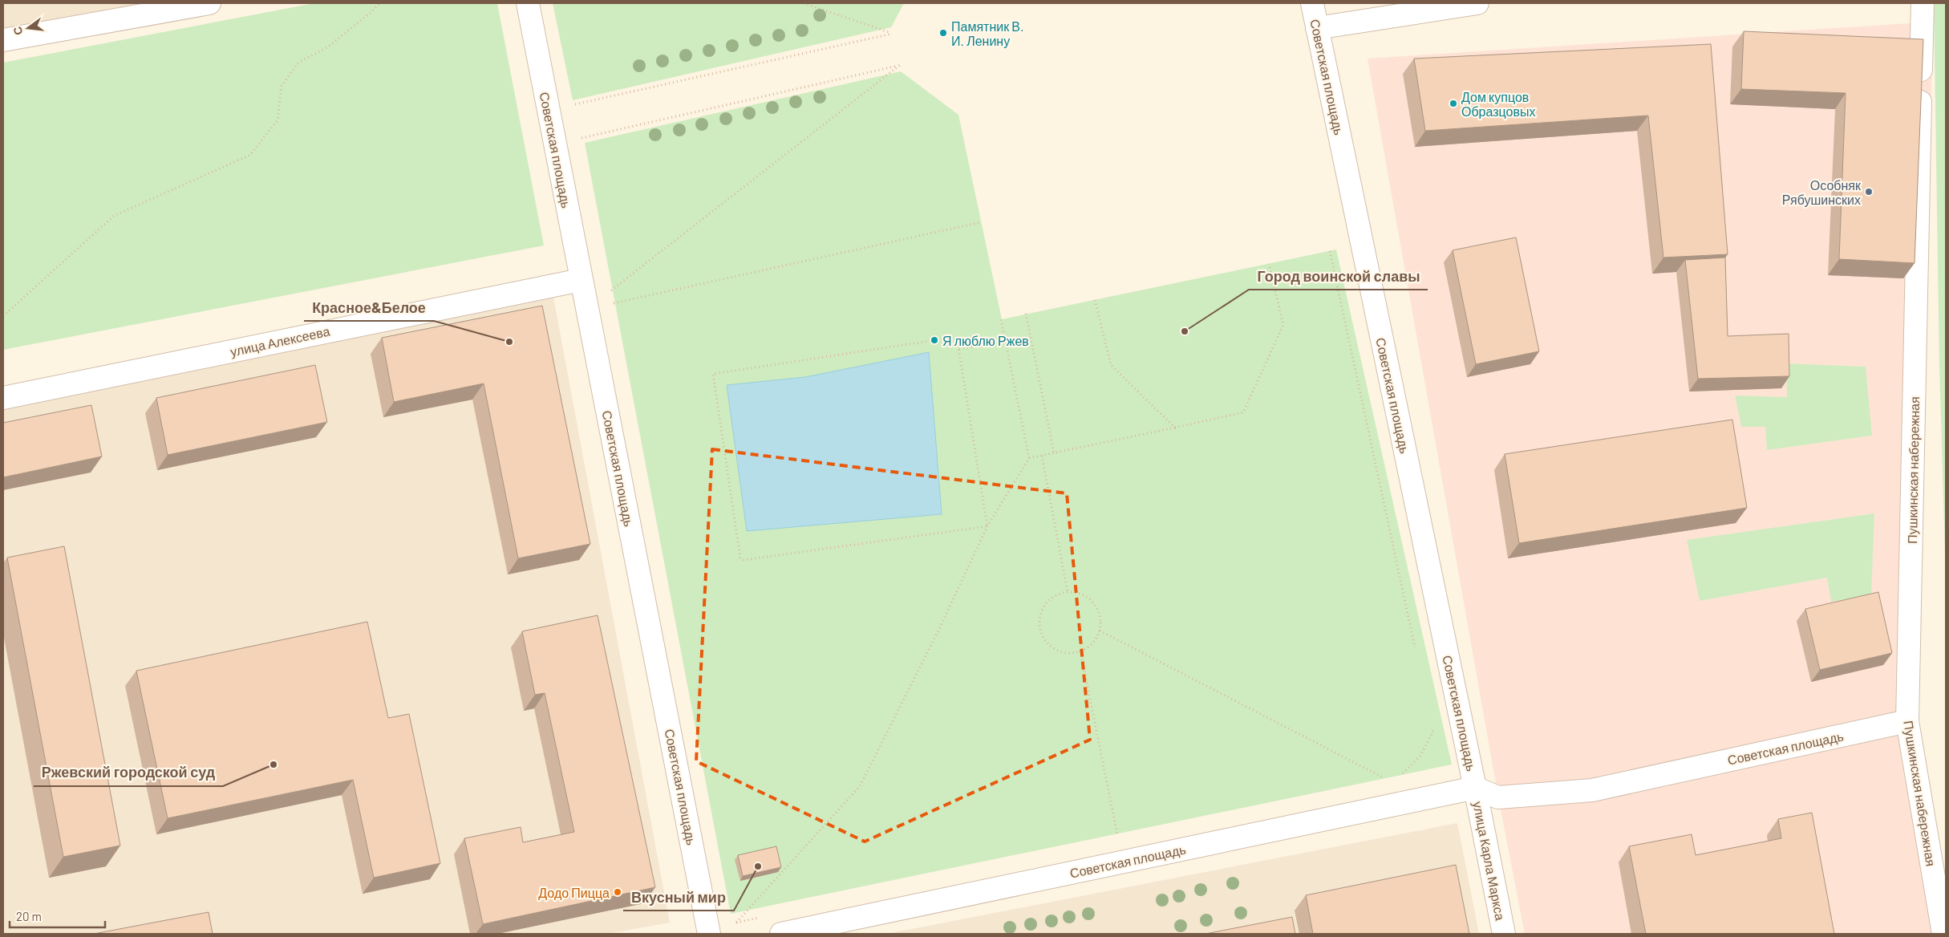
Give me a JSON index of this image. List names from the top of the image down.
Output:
{
  "streets": {
    "street": [
      "Советская площадь",
      "улица Алексеева",
      "Пушкинская набережная",
      "улица Карла Маркса"
    ]
  },
  "crossings": [
    ["Советская площадь", "улица Алексеева"],
    ["Советская площадь", "Пушкинская набережная"],
    ["Советская площадь", "улица Карла Маркса"]
  ],
  "places": [
    "Памятник В. И. Ленину",
    "Дом купцов Образцовых",
    "Особняк Рябушинских",
    "Город воинской славы",
    "Я люблю Ржев",
    "Красное&Белое",
    "Ржевский городской суд",
    "Вкусный мир",
    "Додо Пицца"
  ],
  "scale_bar": "20 m",
  "north": "left"
}
